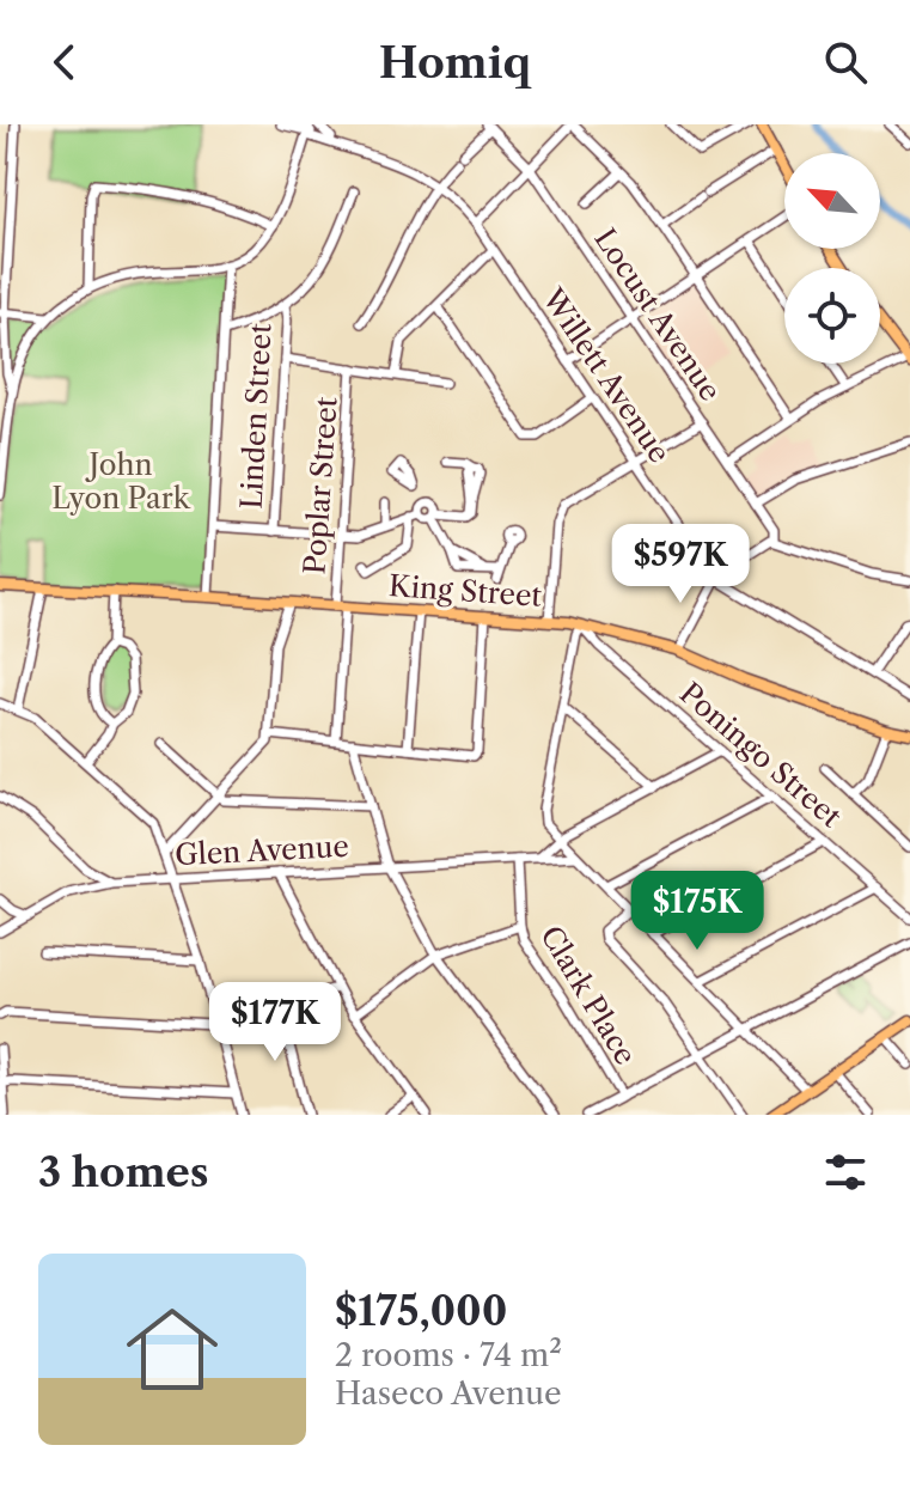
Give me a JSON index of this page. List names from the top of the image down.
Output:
{
  "streets": {
    "main road": ["King Street"],
    "street": [
      "Locust Avenue",
      "Willett Avenue",
      "Linden Street",
      "Poplar Street",
      "Poningo Street",
      "Glen Avenue",
      "Clark Place"
    ]
  },
  "crossings": [
    ["Poplar Street", "King Street"],
    ["King Street", "Poningo Street"],
    ["Glen Avenue", "Clark Place"]
  ],
  "parks": ["John Lyon Park"],
  "north": "top left",
  "page": {
    "header": "Homiq",
    "price": ["$597K", "$175K", "$177K"],
    "heading": "3 homes",
    "list": [
      {
        "name": "$175,000",
        "note": "2 rooms · 74 m² · Haseco Avenue"
      }
    ]
  }
}
